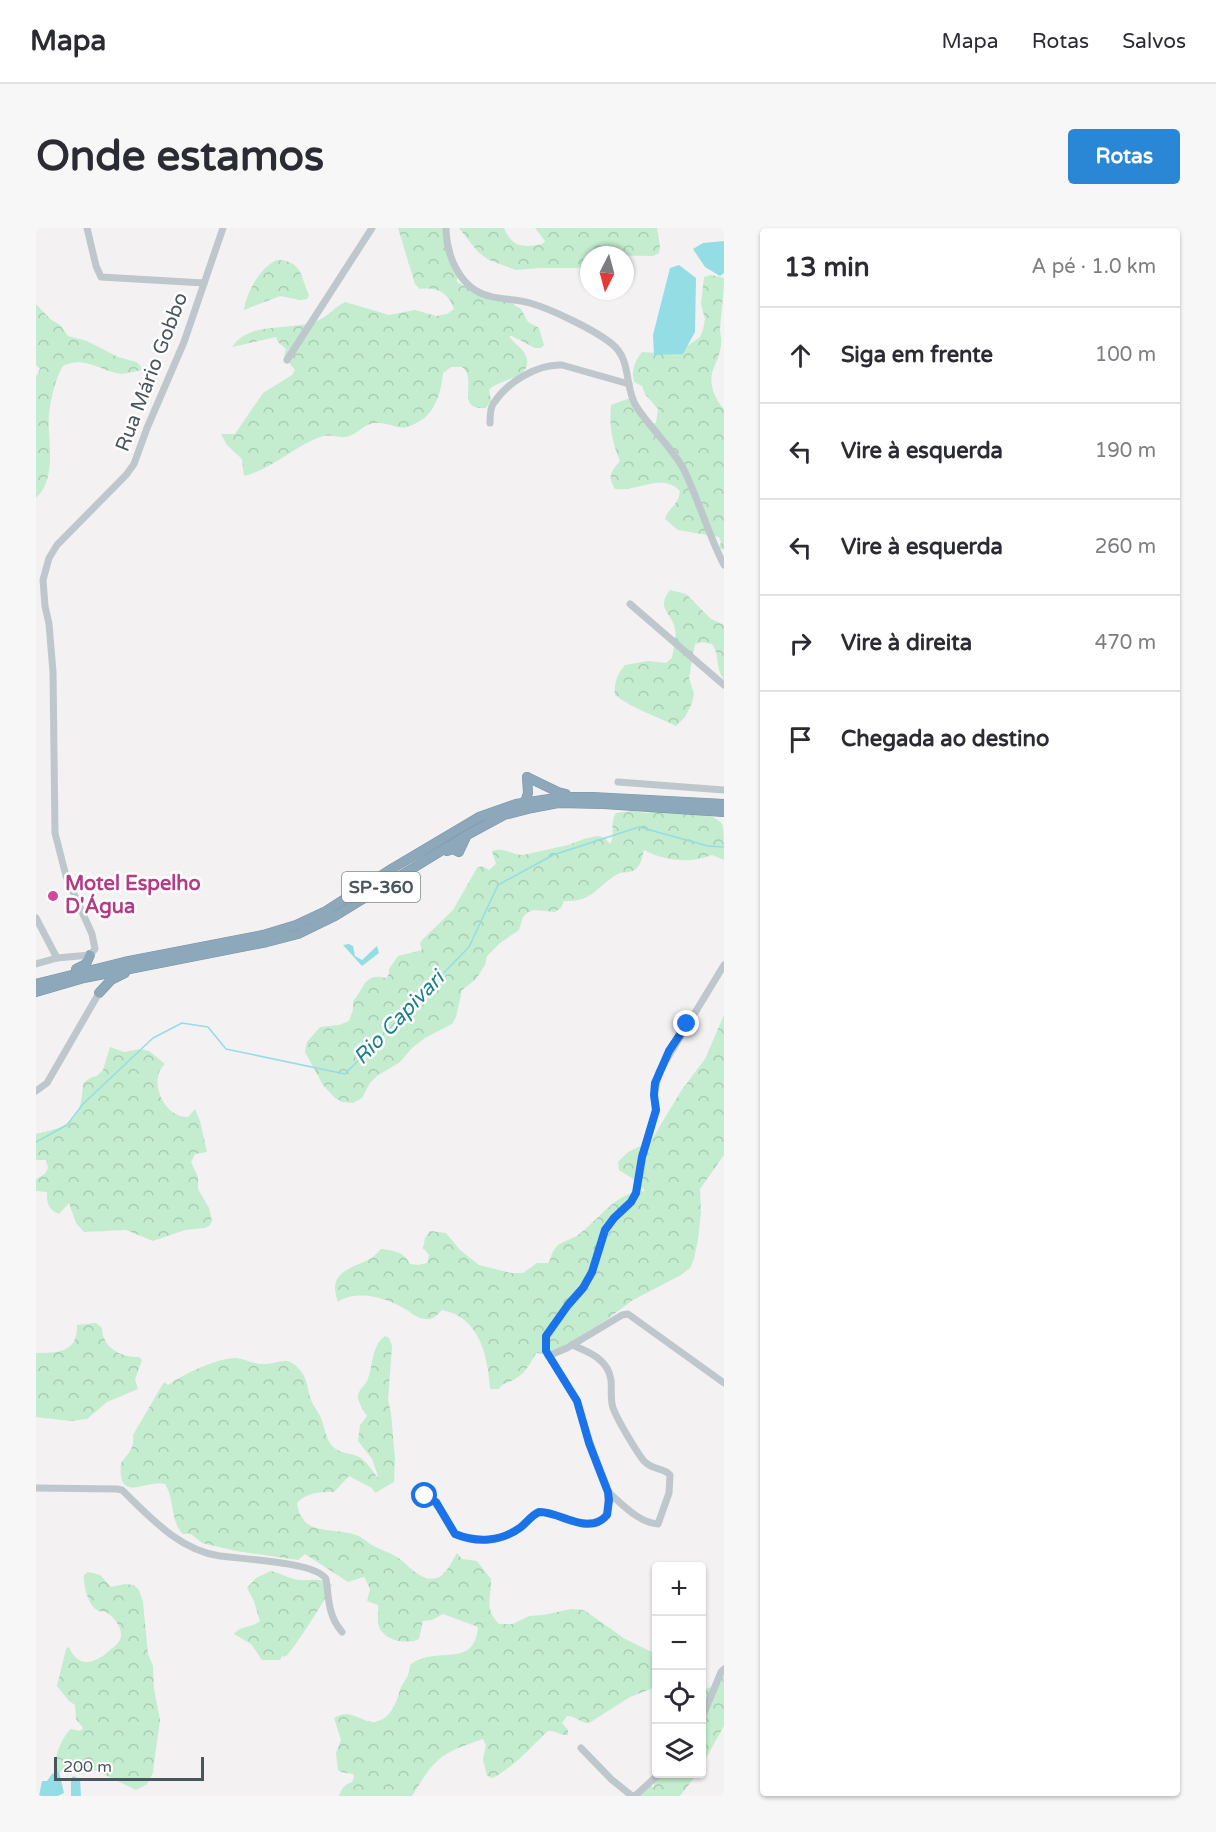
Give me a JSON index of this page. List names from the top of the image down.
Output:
{
  "streets": {
    "highway": ["SP-360"],
    "street": ["Rua Mário Gobbo"]
  },
  "water": ["Rio Capivari"],
  "places": ["Motel Espelho D'Água"],
  "scale_bar": "200 m",
  "north": "bottom",
  "page": {
    "header": "Mapa",
    "nav": ["Mapa", "Rotas", "Salvos"],
    "buttons": "Rotas",
    "title": "Onde estamos",
    "heading": ["13 min", "A pé · 1.0 km"],
    "list": [
      ["Siga em frente", "100 m"],
      ["Vire à esquerda", "190 m"],
      ["Vire à esquerda", "260 m"],
      ["Vire à direita", "470 m"],
      "Chegada ao destino"
    ],
    "map_buttons": ["+", "−"],
    "scale": "200 m"
  }
}
